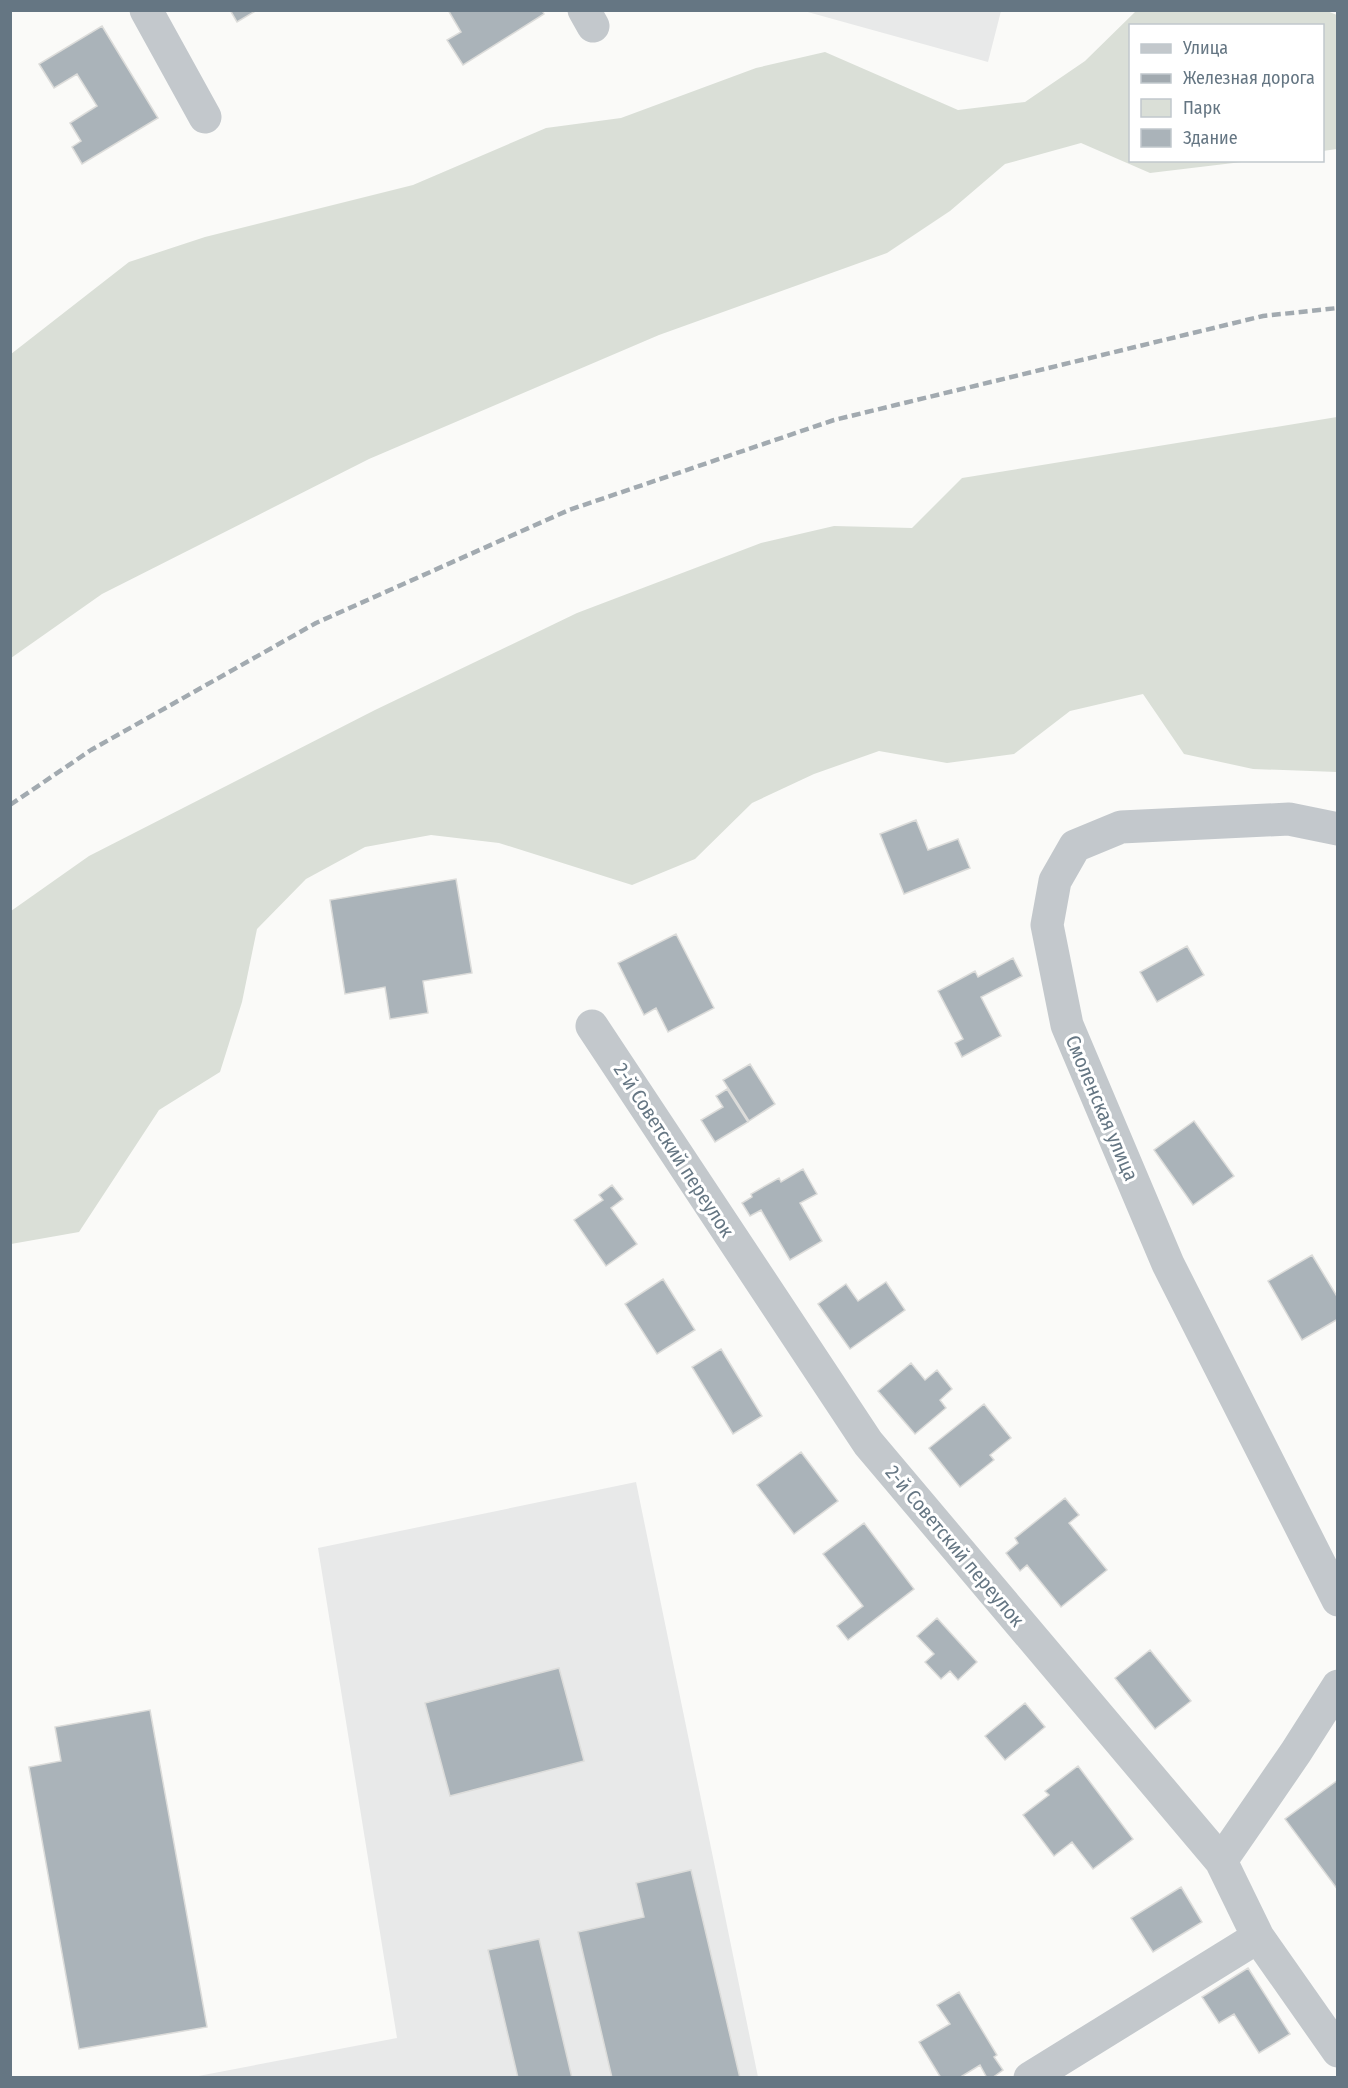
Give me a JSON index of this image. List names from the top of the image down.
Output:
{
  "streets": {
    "street": ["Смоленская улица", "2-й Советский переулок"]
  },
  "legend": [
    "Улица",
    "Железная дорога",
    "Парк",
    "Здание"
  ]
}
